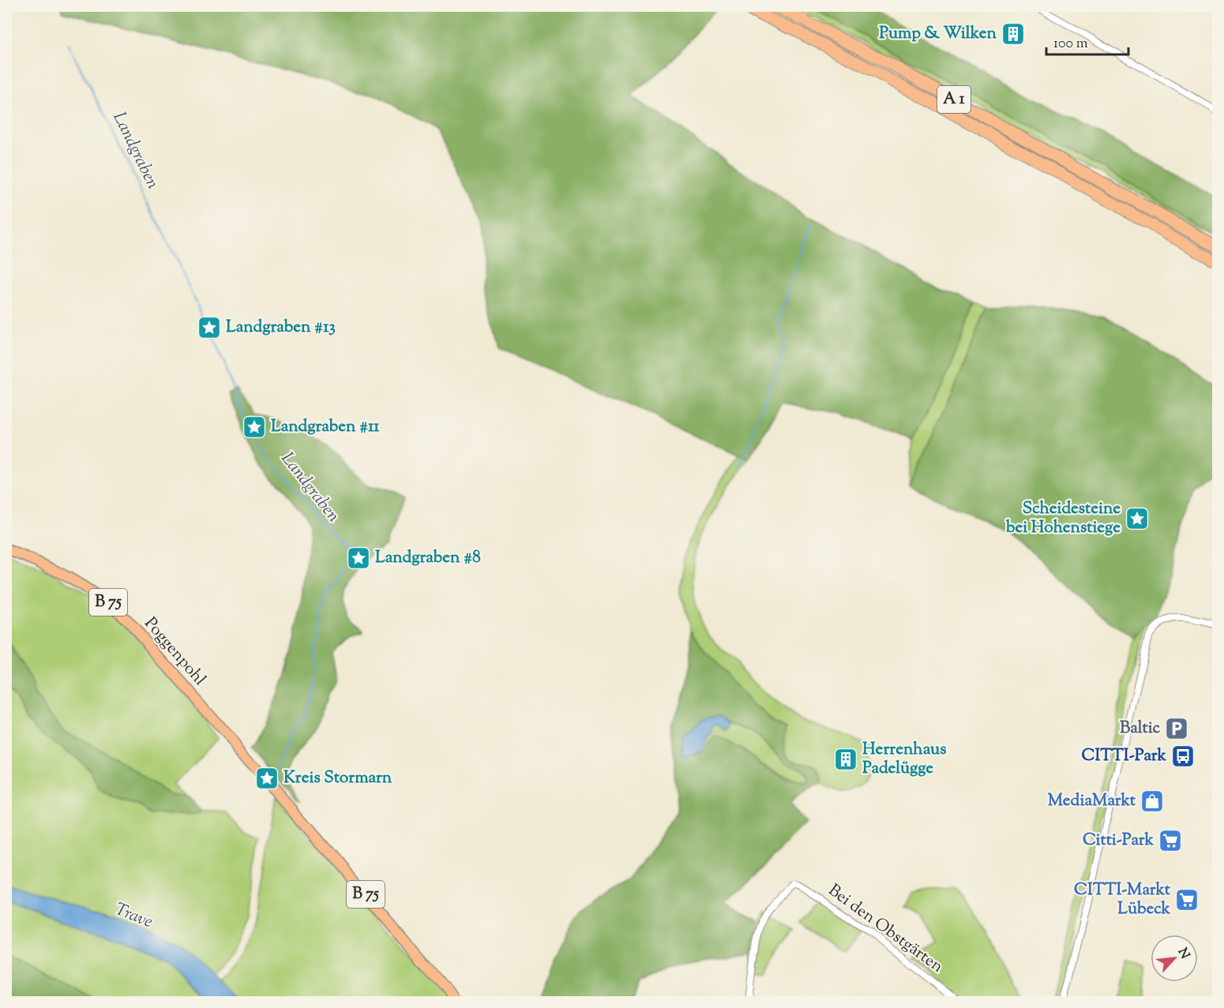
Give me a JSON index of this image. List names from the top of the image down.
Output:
{
  "streets": {
    "highway": ["A 1"],
    "main road": ["B 75", "Poggenpohl"],
    "street": ["Bei den Obstgärten"]
  },
  "water": ["Landgraben", "Trave"],
  "places": {
    "building": ["Pump & Wilken", "Herrenhaus Padelügge"],
    "place": [
      "Landgraben #13",
      "Landgraben #11",
      "Scheidesteine bei Hohenstiege",
      "Landgraben #8",
      "Kreis Stormarn"
    ],
    "parking": ["Baltic"],
    "bus stop": ["CITTI-Park"],
    "shop": ["MediaMarkt"],
    "supermarket": ["Citti-Park", "CITTI-Markt Lübeck"]
  },
  "scale_bar": "100 m",
  "north": "top right"
}
